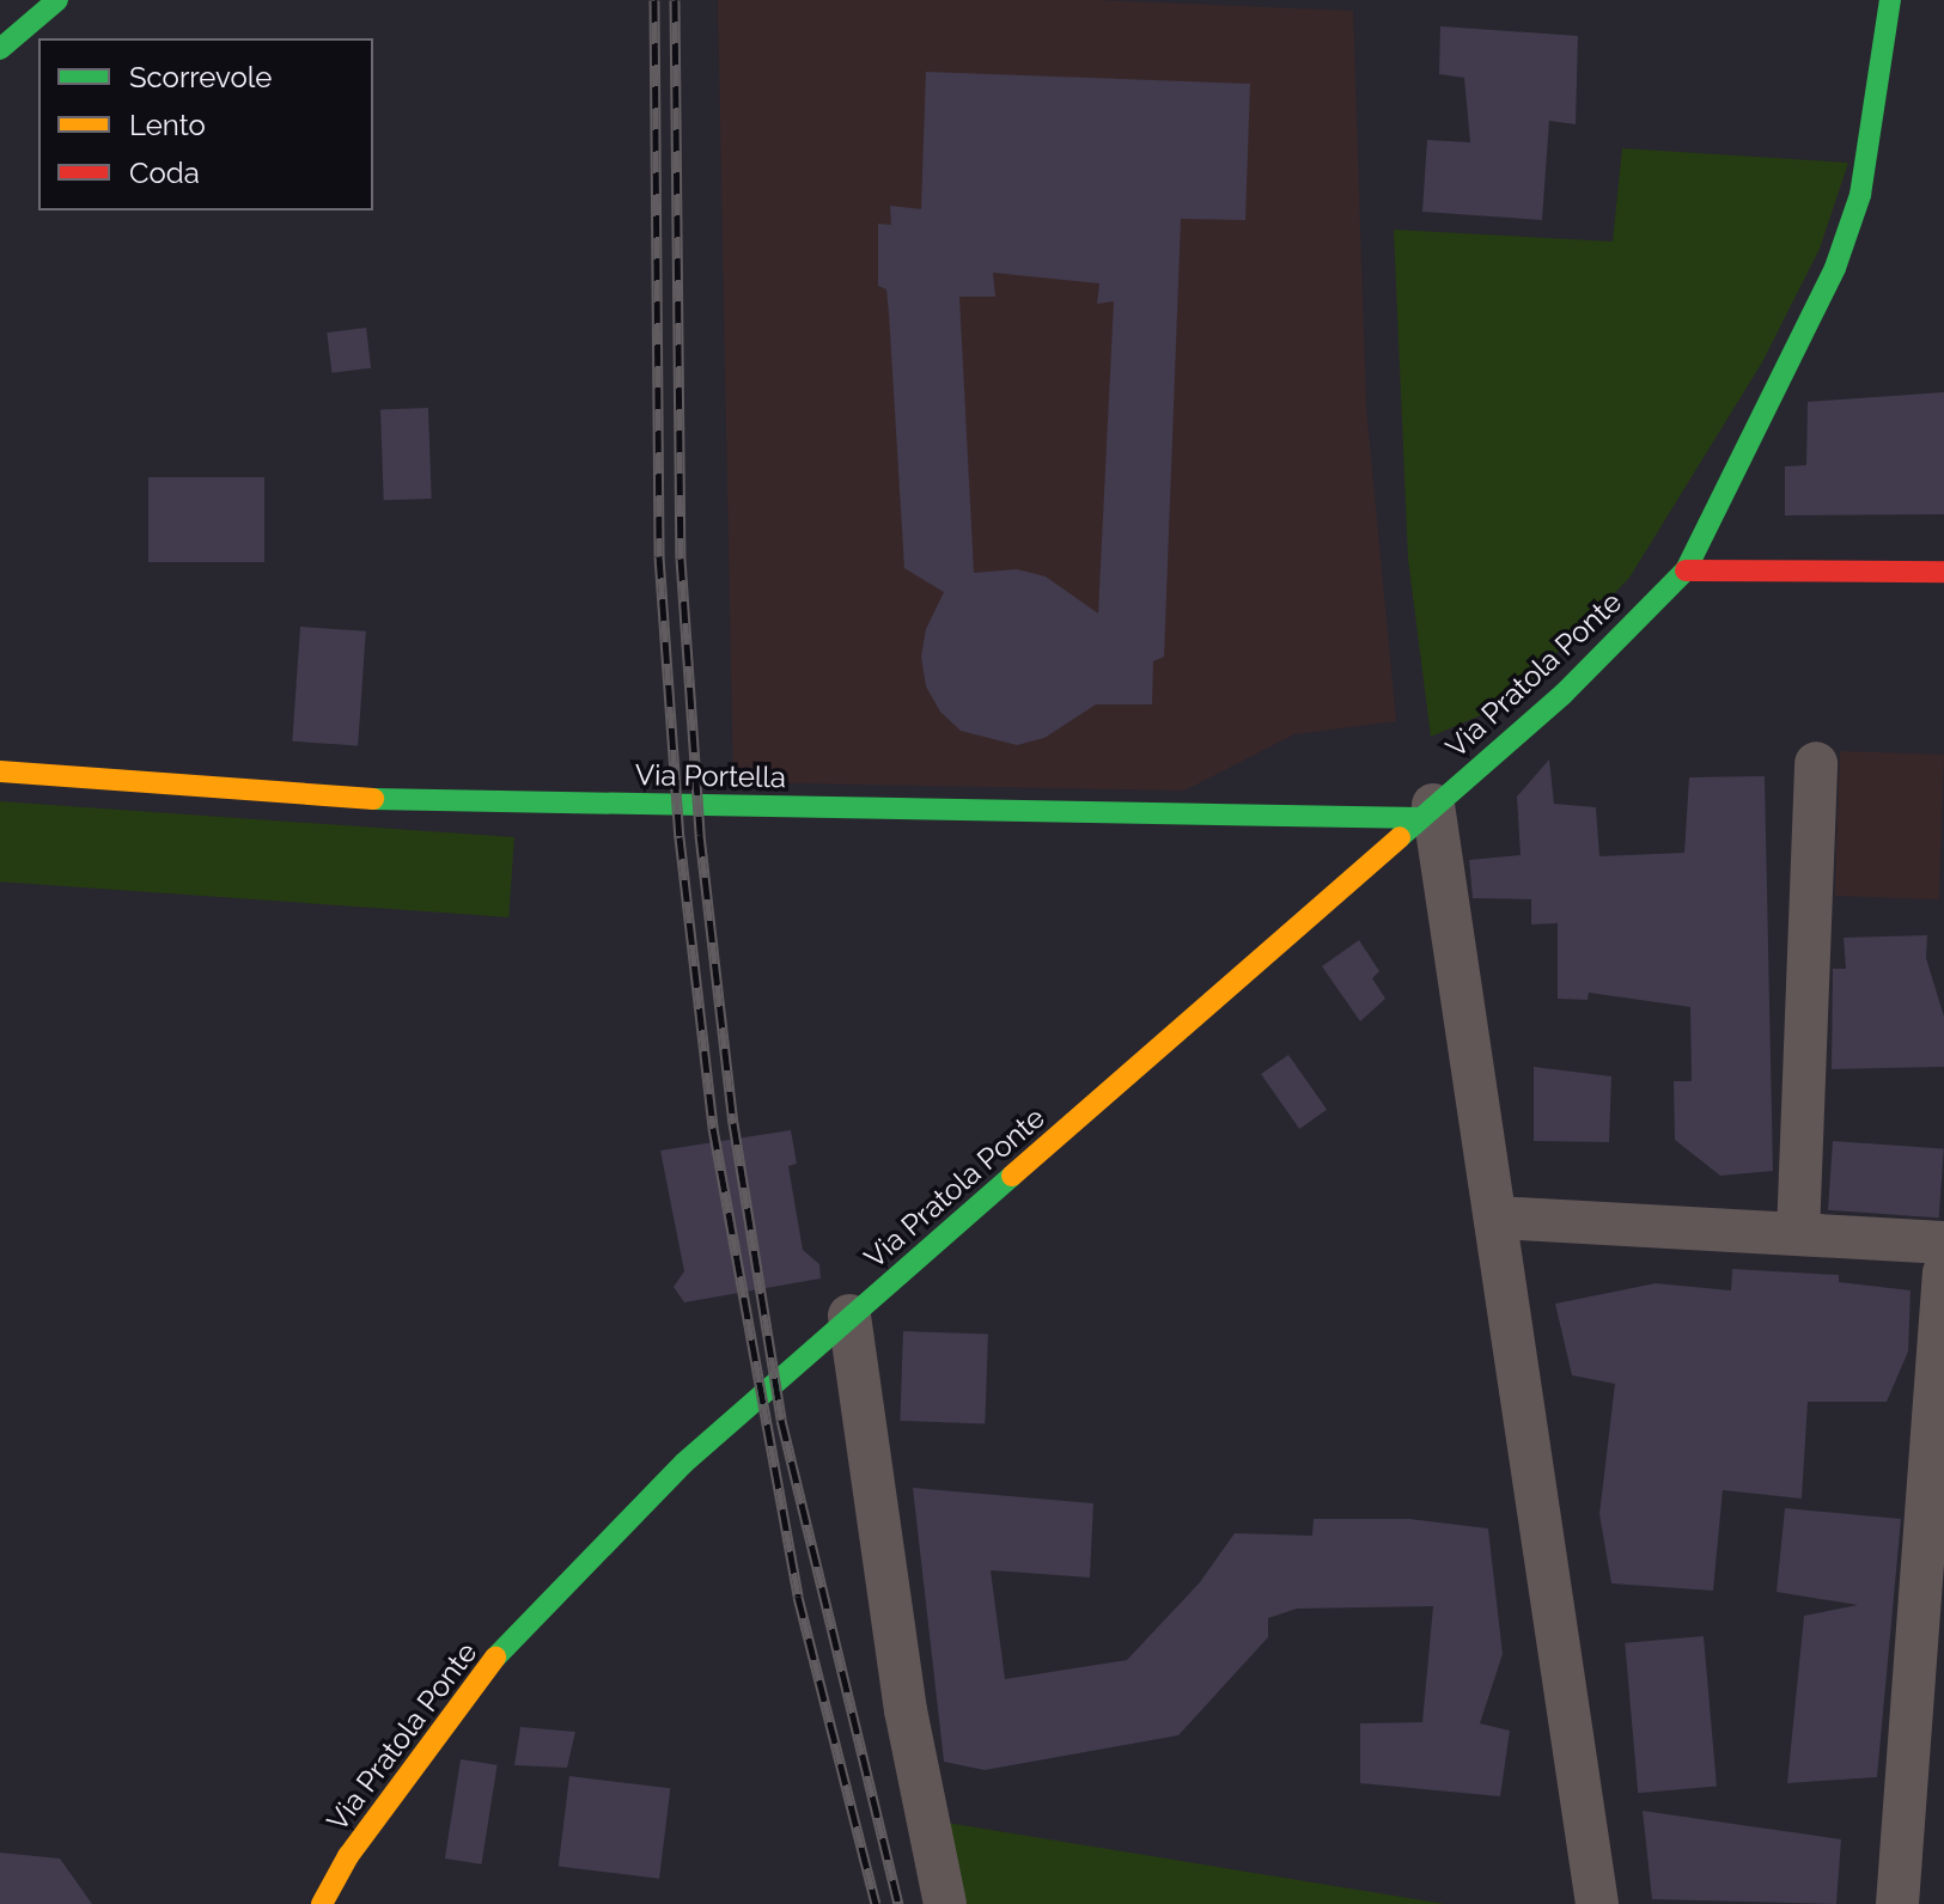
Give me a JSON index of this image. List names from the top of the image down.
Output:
{
  "streets": {
    "main road": ["Via Pratola Ponte", "Via Portella"]
  },
  "crossings": [
    ["Via Pratola Ponte", "Via Portella"]
  ],
  "legend": ["Scorrevole", "Lento", "Coda"]
}
